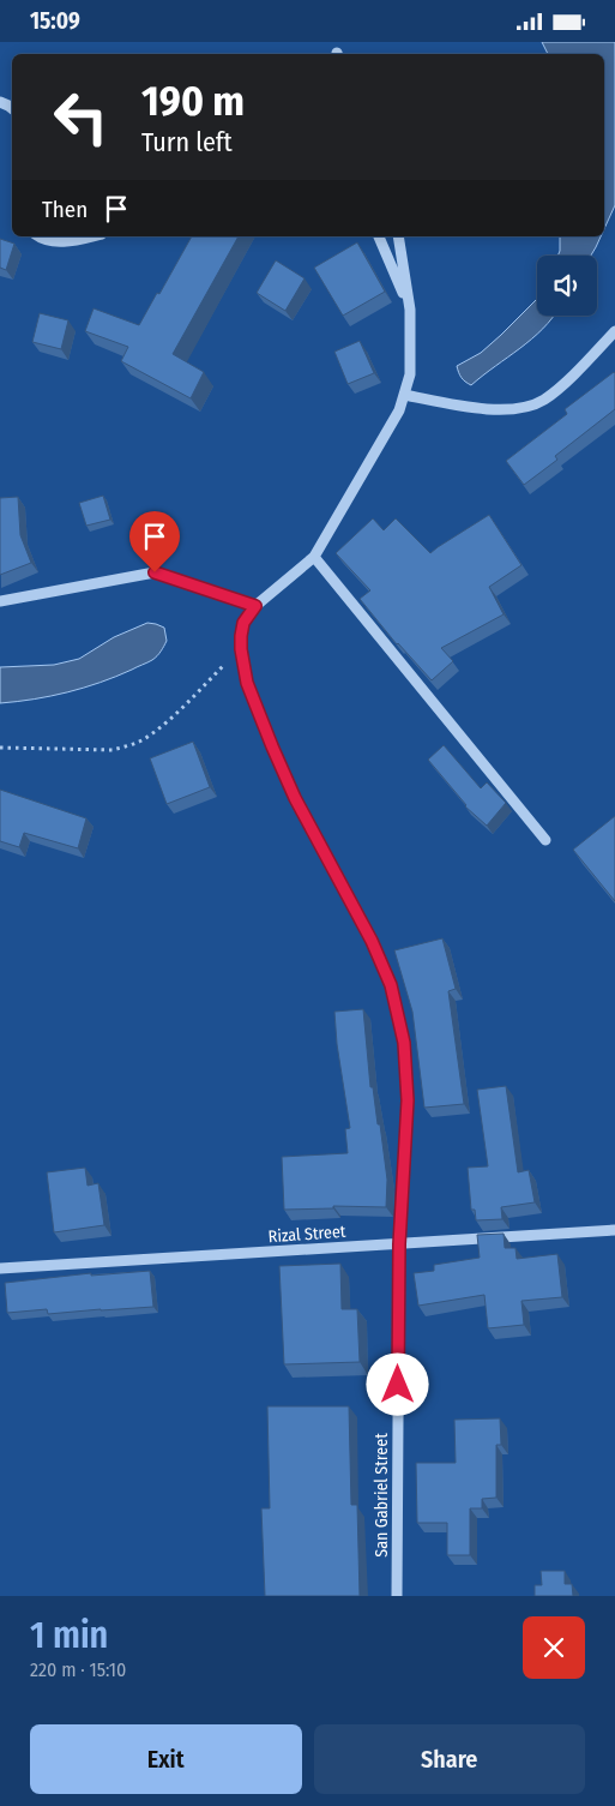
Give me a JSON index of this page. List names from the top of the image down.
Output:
{
  "streets": {
    "street": ["Rizal Street", "San Gabriel Street"]
  },
  "crossings": [
    ["Rizal Street", "San Gabriel Street"]
  ],
  "page": {
    "status": "15:09",
    "turn": ["190 m", "Turn left"],
    "then": "Then",
    "heading": ["1 min", "220 m · 15:10"],
    "buttons": ["Exit", "Share"]
  }
}
